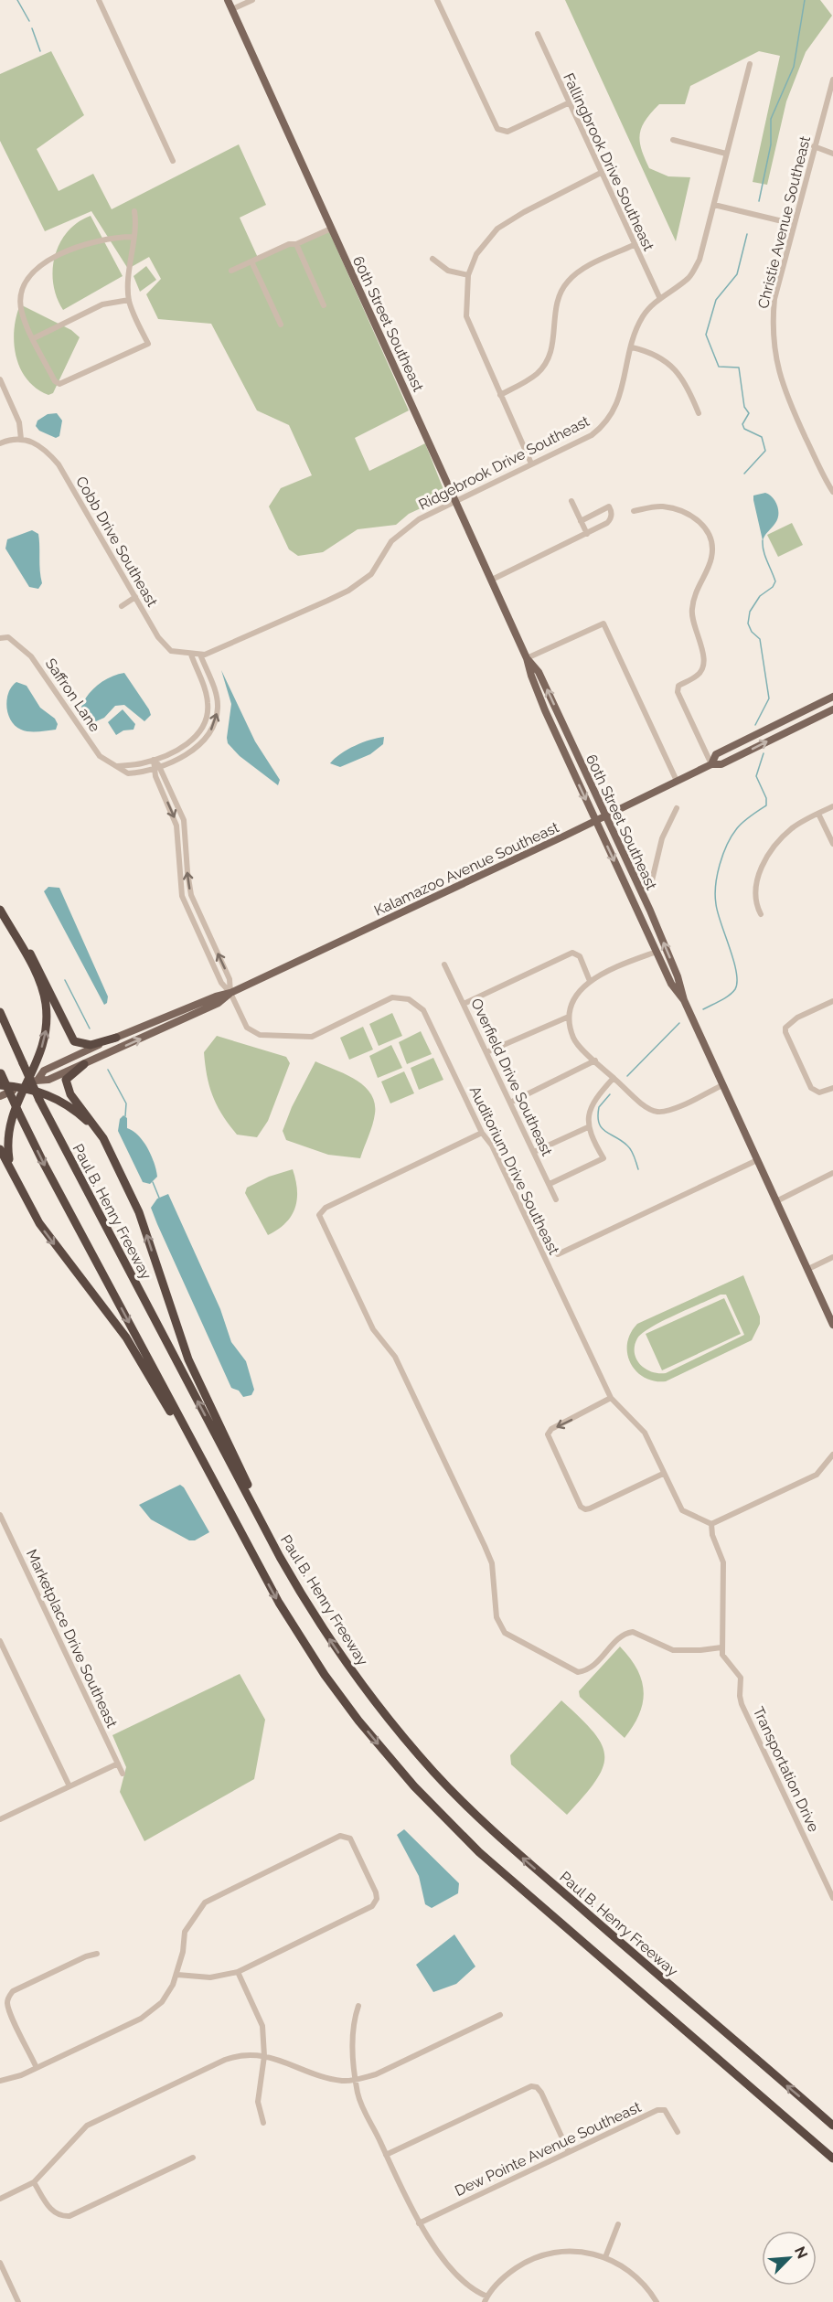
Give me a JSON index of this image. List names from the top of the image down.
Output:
{
  "streets": {
    "highway": ["Paul B. Henry Freeway"],
    "main road": ["60th Street Southeast", "Kalamazoo Avenue Southeast"],
    "street": [
      "Fallingbrook Drive Southeast",
      "Christie Avenue Southeast",
      "Ridgebrook Drive Southeast",
      "Cobb Drive Southeast",
      "Saffron Lane",
      "Overfield Drive Southeast",
      "Auditorium Drive Southeast",
      "Marketplace Drive Southeast",
      "Transportation Drive",
      "Dew Pointe Avenue Southeast"
    ]
  },
  "crossings": [
    ["Fallingbrook Drive Southeast", "Ridgebrook Drive Southeast"],
    ["60th Street Southeast", "Ridgebrook Drive Southeast"],
    ["60th Street Southeast", "Kalamazoo Avenue Southeast"],
    ["Ridgebrook Drive Southeast", "Cobb Drive Southeast"],
    ["Ridgebrook Drive Southeast", "Saffron Lane"],
    ["Kalamazoo Avenue Southeast", "Auditorium Drive Southeast"]
  ],
  "north": "top right"
}
